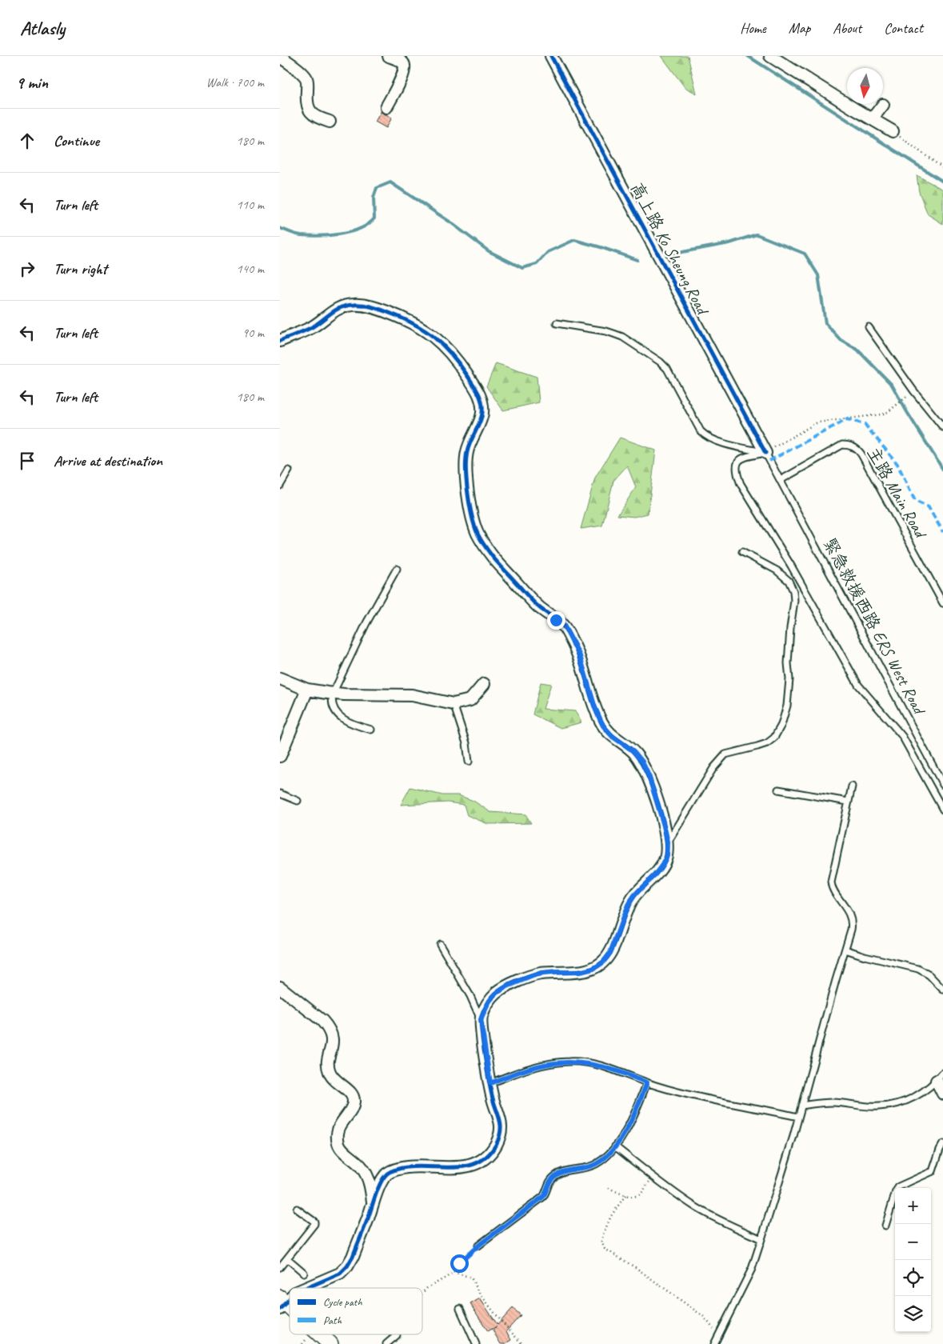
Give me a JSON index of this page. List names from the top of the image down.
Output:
{
  "streets": {
    "street": ["高上路 Ko Sheung Road"],
    "lane": ["主路 Main Road", "緊急救援西路 ERS West Road"]
  },
  "crossings": [
    ["高上路 Ko Sheung Road", "主路 Main Road"],
    ["高上路 Ko Sheung Road", "緊急救援西路 ERS West Road"],
    ["主路 Main Road", "緊急救援西路 ERS West Road"]
  ],
  "legend": ["Cycle path", "Path"],
  "north": "bottom",
  "page": {
    "header": "Atlasly",
    "nav": [
      "Home",
      "Map",
      "About",
      "Contact"
    ],
    "heading": ["9 min", "Walk · 700 m"],
    "list": [
      ["Continue", "180 m"],
      ["Turn left", "110 m"],
      ["Turn right", "140 m"],
      ["Turn left", "90 m"],
      ["Turn left", "180 m"],
      "Arrive at destination"
    ],
    "map_buttons": ["+", "−"]
  }
}
